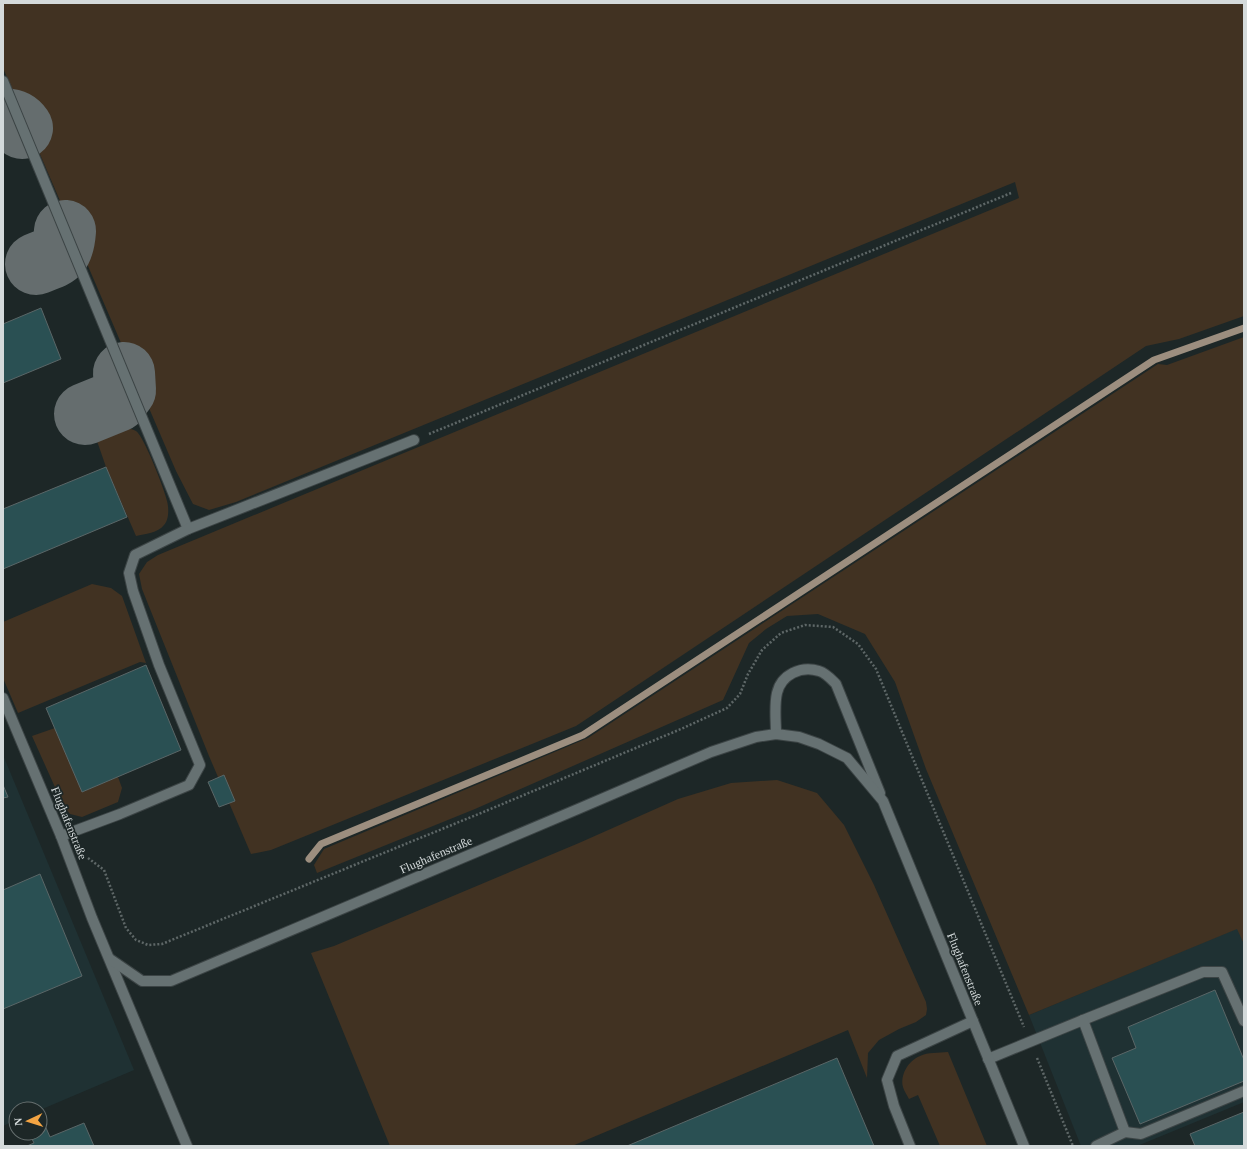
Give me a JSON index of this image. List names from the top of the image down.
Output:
{
  "streets": {
    "street": ["Flughafenstraße"]
  },
  "north": "left"
}
